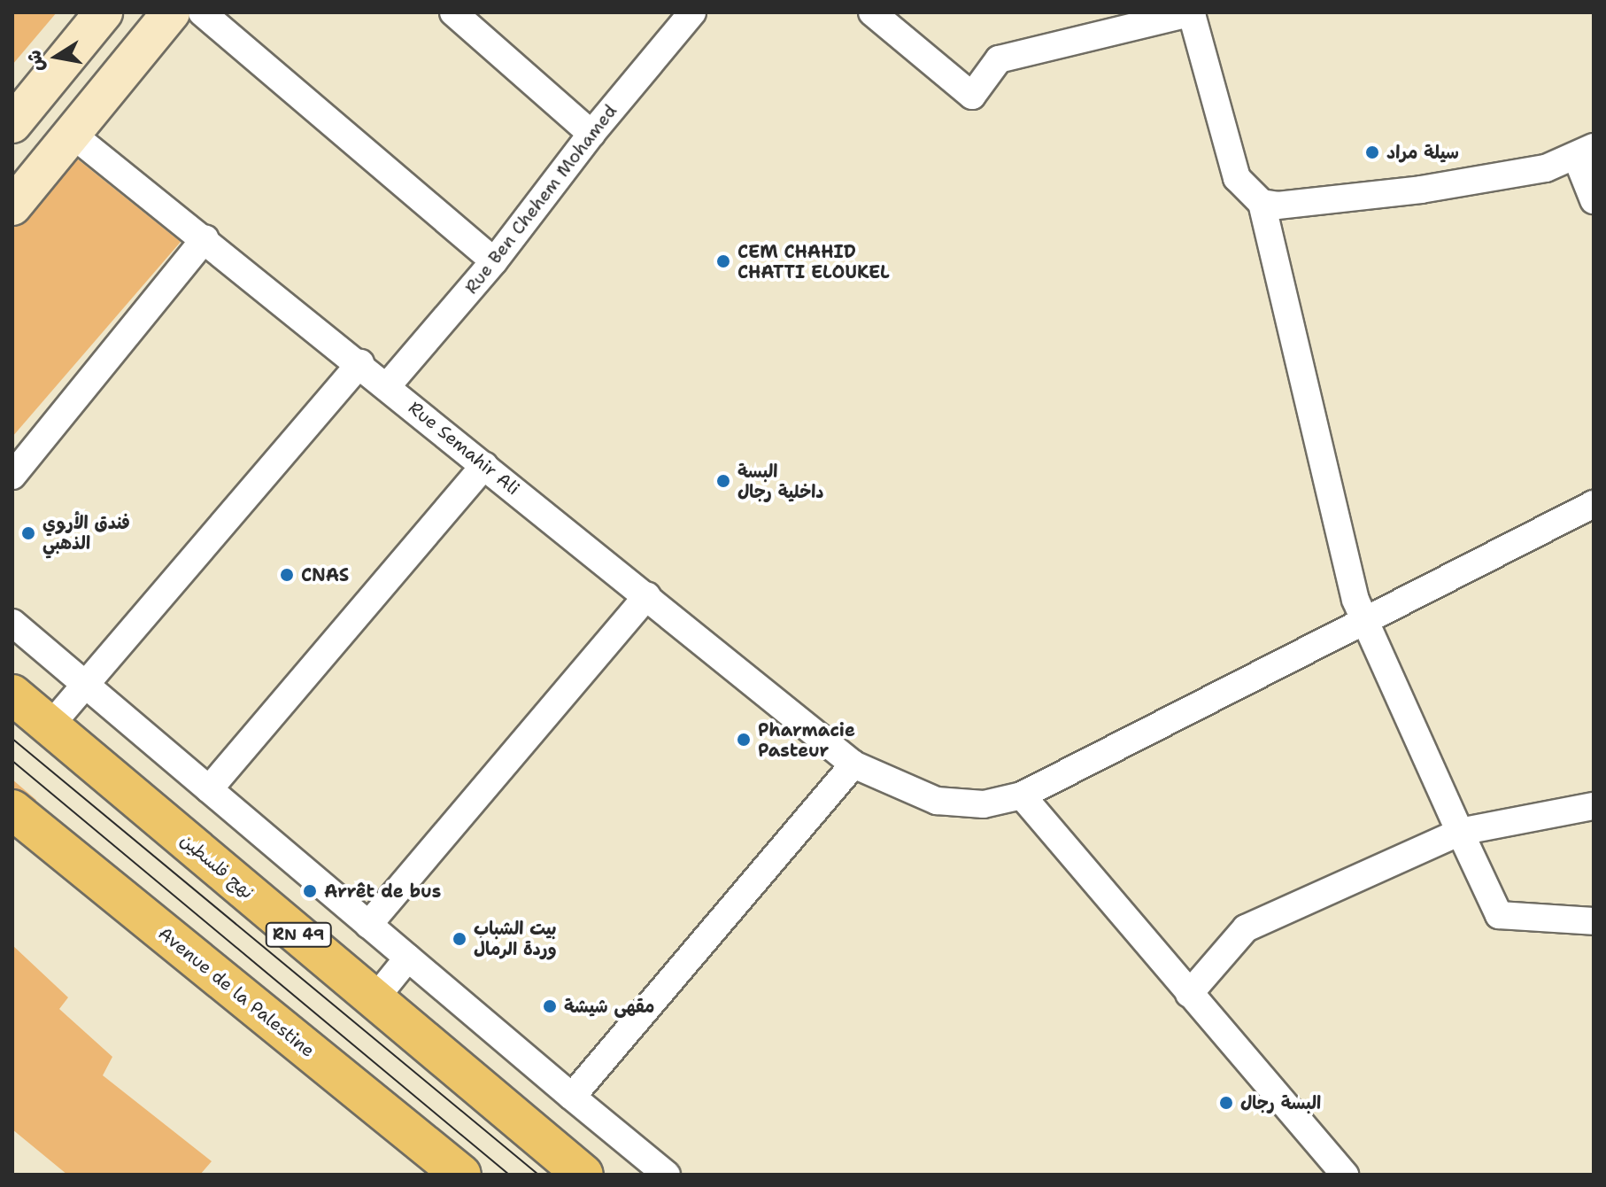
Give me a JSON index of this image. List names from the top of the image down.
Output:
{
  "streets": {
    "main road": ["نهج فلسطين", "RN 49", "Avenue de la Palestine"],
    "street": ["Rue Ben Chehem Mohamed", "Rue Semahir Ali"]
  },
  "crossings": [
    ["Rue Ben Chehem Mohamed", "Rue Semahir Ali"]
  ],
  "places": [
    "سيلة مراد",
    "CEM CHAHID CHATTI ELOUKEL",
    "البسة داخلية رجال",
    "فندق الأروي الذهبي",
    "CNAS",
    "Pharmacie Pasteur",
    "Arrêt de bus",
    "بيت الشباب وردة الرمال",
    "مقهى شيشة",
    "البسة رجال"
  ],
  "north": "left"
}
